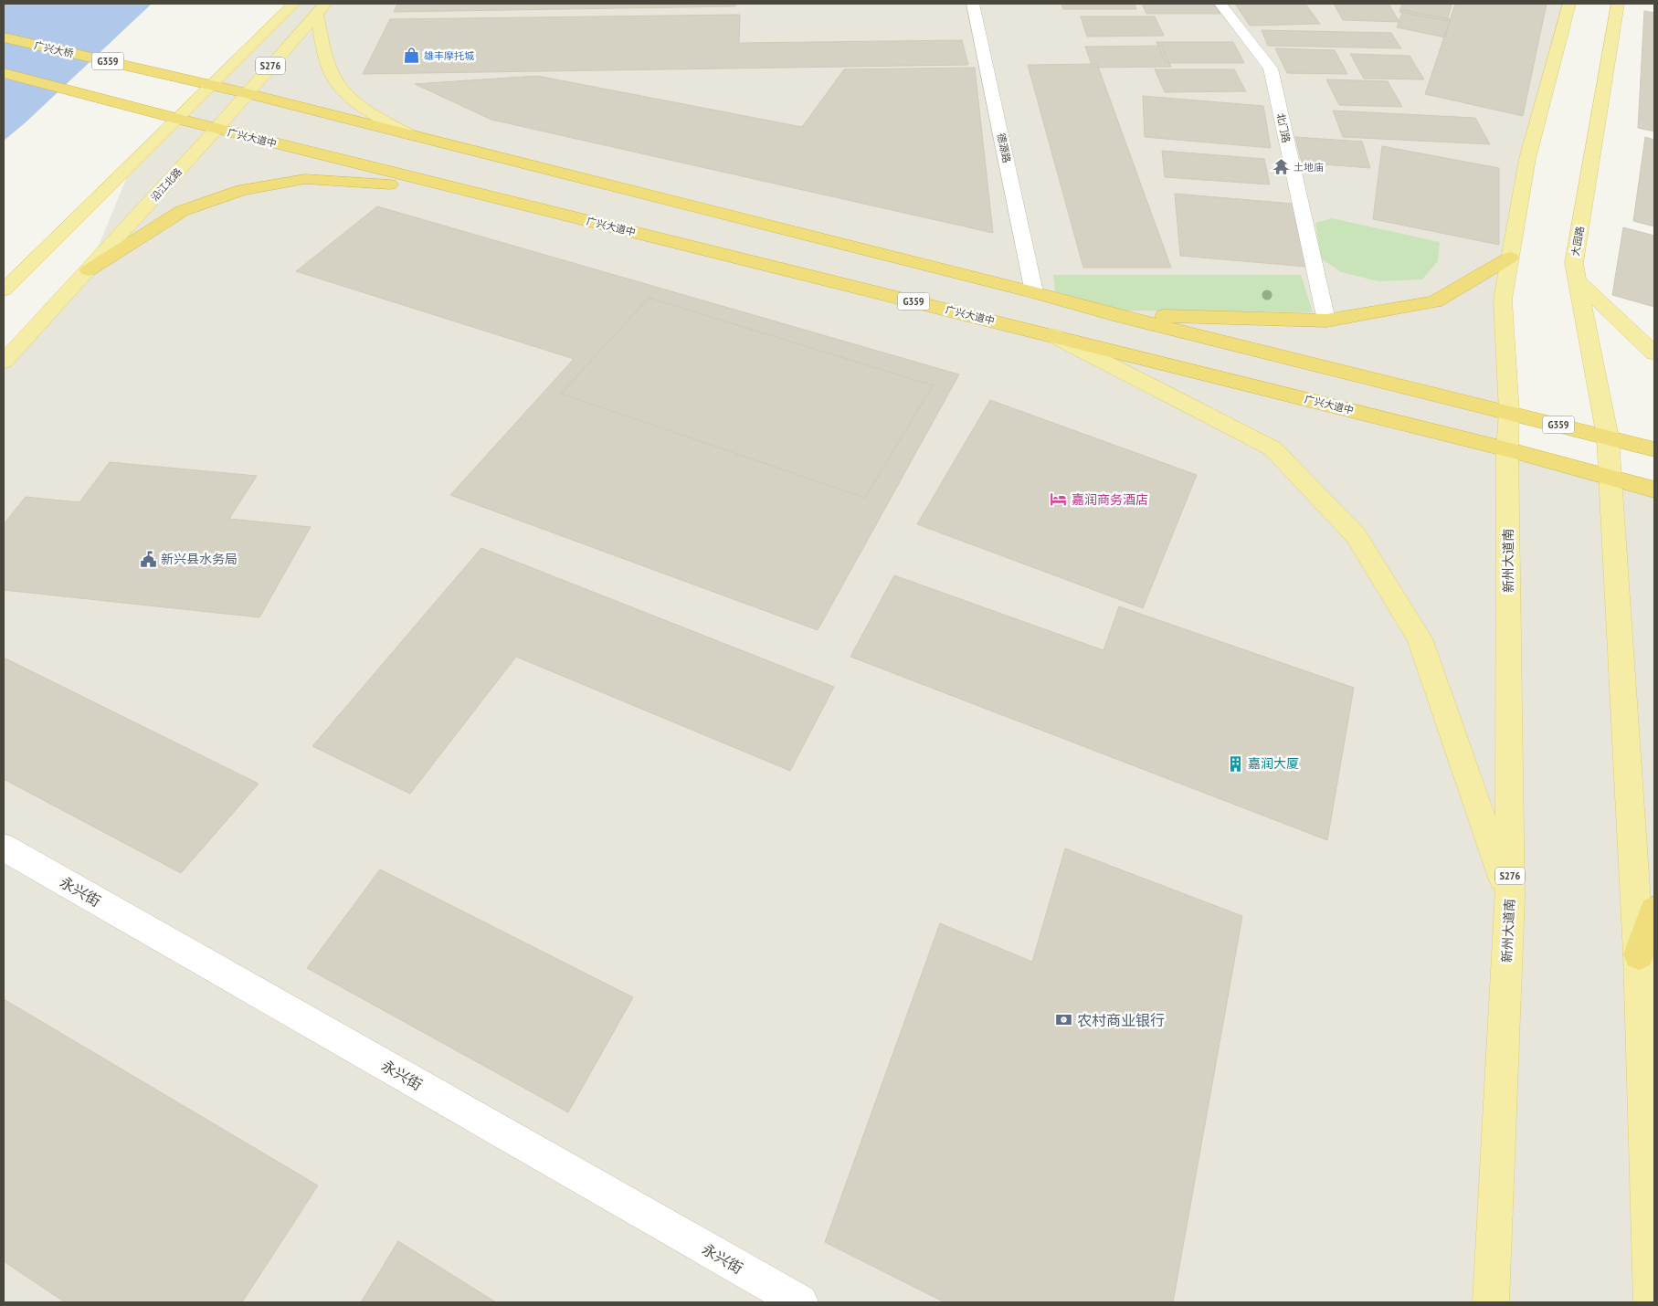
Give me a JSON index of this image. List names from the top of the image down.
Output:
{
  "streets": {
    "highway": ["广兴大桥", "G359", "广兴大道中"],
    "main road": [
      "S276",
      "沿江北路",
      "大园路",
      "新州大道南"
    ],
    "street": ["北门路", "德源路", "永兴街"]
  },
  "crossings": [
    ["广兴大桥", "G359"],
    ["广兴大桥", "S276"],
    ["G359", "S276"],
    ["G359", "广兴大道中"],
    ["G359", "德源路"],
    ["G359", "沿江北路"],
    ["G359", "大园路"],
    ["S276", "广兴大道中"],
    ["S276", "新州大道南"],
    ["广兴大道中", "沿江北路"],
    ["广兴大道中", "大园路"],
    ["广兴大道中", "新州大道南"]
  ],
  "places": {
    "shop": ["雄丰摩托城"],
    "temple": ["土地庙"],
    "hotel": ["嘉润商务酒店"],
    "public building": ["新兴县水务局"],
    "building": ["嘉润大厦"],
    "bank": ["农村商业银行"]
  }
}
